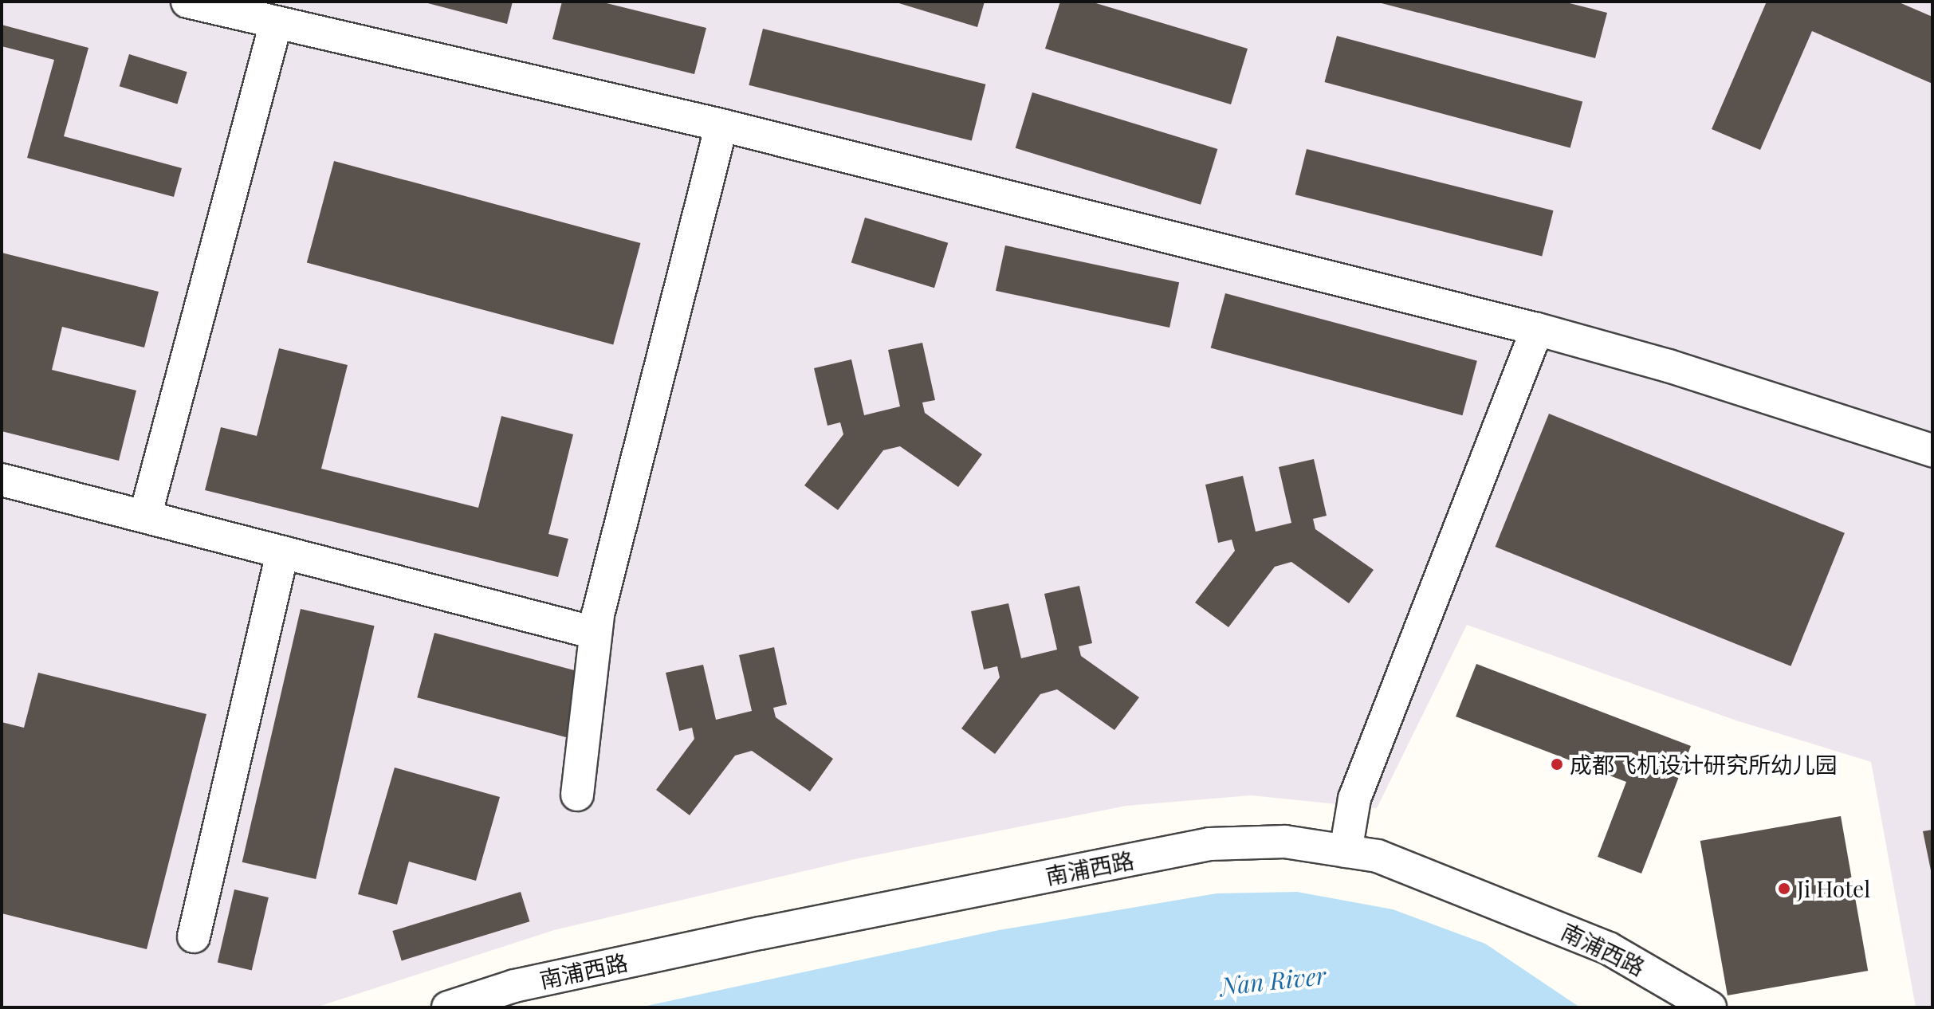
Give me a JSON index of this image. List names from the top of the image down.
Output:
{
  "streets": {
    "street": ["南浦西路"]
  },
  "water": ["Nan River"],
  "places": ["成都飞机设计研究所幼儿园", "Ji Hotel"]
}
